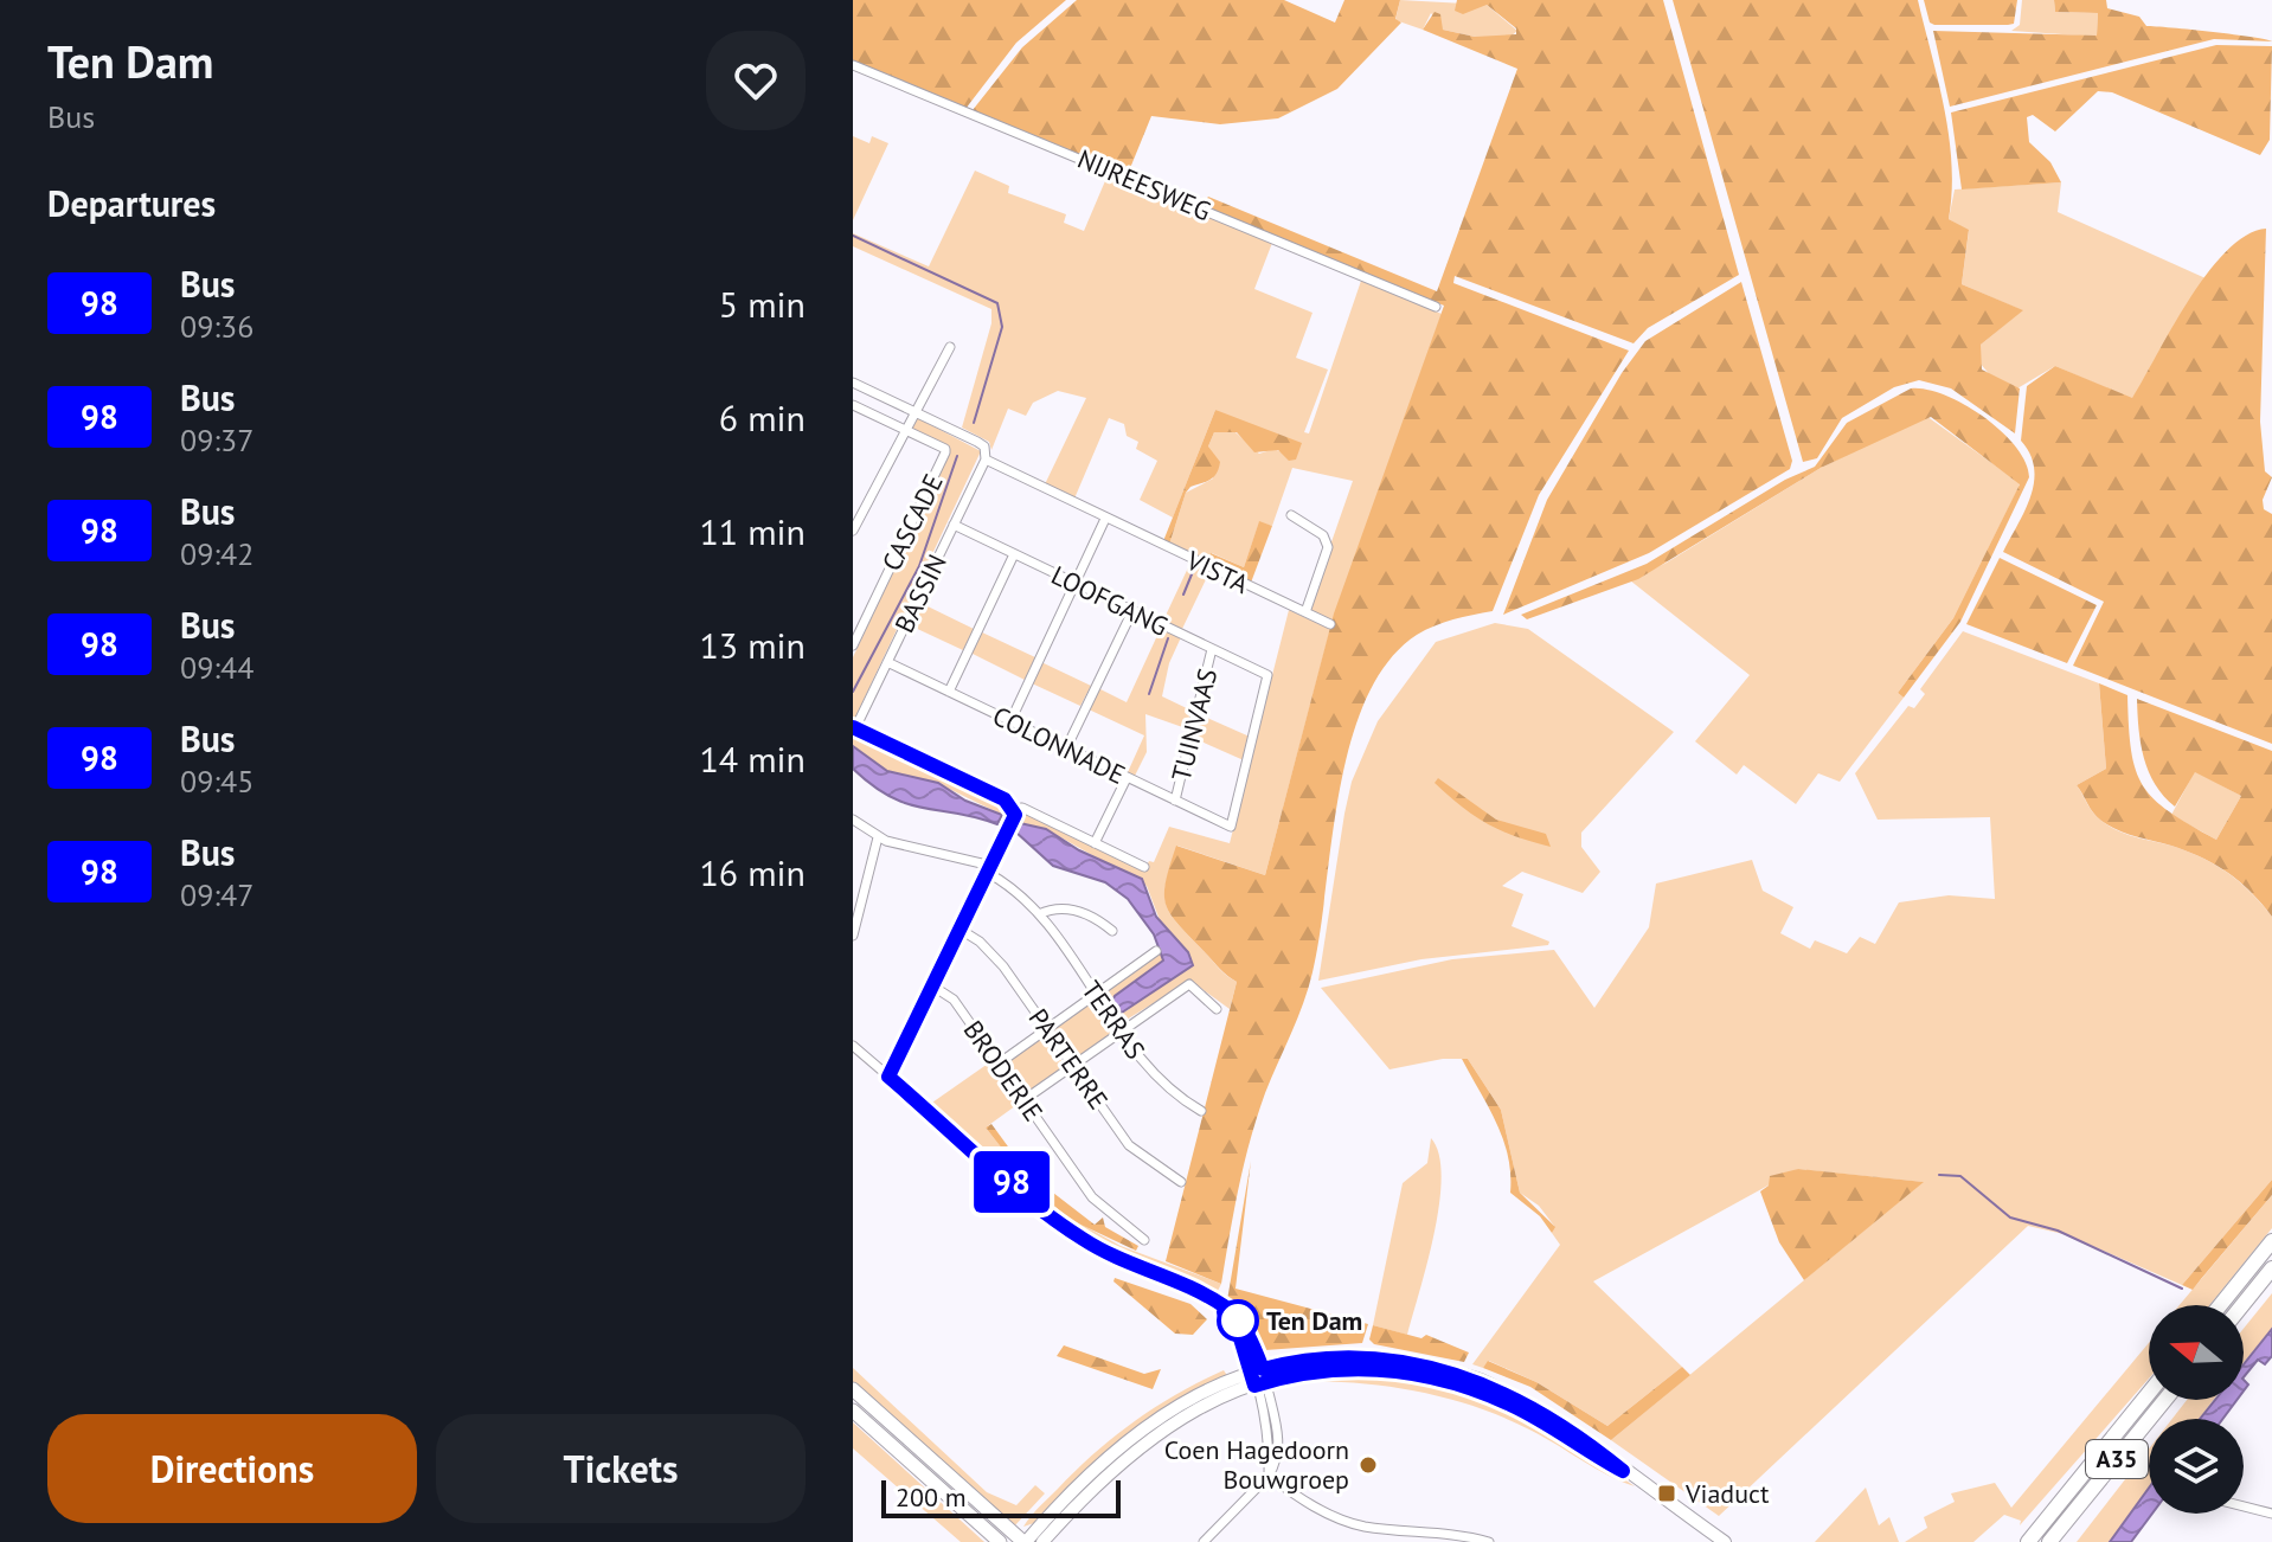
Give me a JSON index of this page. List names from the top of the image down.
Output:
{
  "streets": {
    "highway": ["A35"],
    "street": [
      "NIJREESWEG",
      "CASCADE",
      "VISTA",
      "BASSIN",
      "LOOFGANG",
      "TUINVAAS",
      "COLONNADE",
      "TERRAS",
      "PARTERRE",
      "BRODERIE"
    ]
  },
  "crossings": [
    ["VISTA", "BASSIN"],
    ["BASSIN", "LOOFGANG"],
    ["BASSIN", "COLONNADE"],
    ["LOOFGANG", "TUINVAAS"],
    ["LOOFGANG", "COLONNADE"],
    ["TUINVAAS", "COLONNADE"]
  ],
  "places": {
    "other": ["Ten Dam", "Coen Hagedoorn Bouwgroep"],
    "transit": ["Viaduct"]
  },
  "lines": ["bus line 98"],
  "scale_bar": "200 m",
  "north": "left",
  "page": {
    "heading": [
      ["Ten Dam", "Bus"],
      "Departures"
    ],
    "on_map": "98",
    "list": [
      {
        "mark": "98",
        "name": "Bus",
        "note": "09:36",
        "value": "5 min"
      },
      {
        "mark": "98",
        "name": "Bus",
        "note": "09:37",
        "value": "6 min"
      },
      {
        "mark": "98",
        "name": "Bus",
        "note": "09:42",
        "value": "11 min"
      },
      {
        "mark": "98",
        "name": "Bus",
        "note": "09:44",
        "value": "13 min"
      },
      {
        "mark": "98",
        "name": "Bus",
        "note": "09:45",
        "value": "14 min"
      },
      {
        "mark": "98",
        "name": "Bus",
        "note": "09:47",
        "value": "16 min"
      }
    ],
    "buttons": ["Directions", "Tickets"],
    "scale": "200 m"
  }
}
